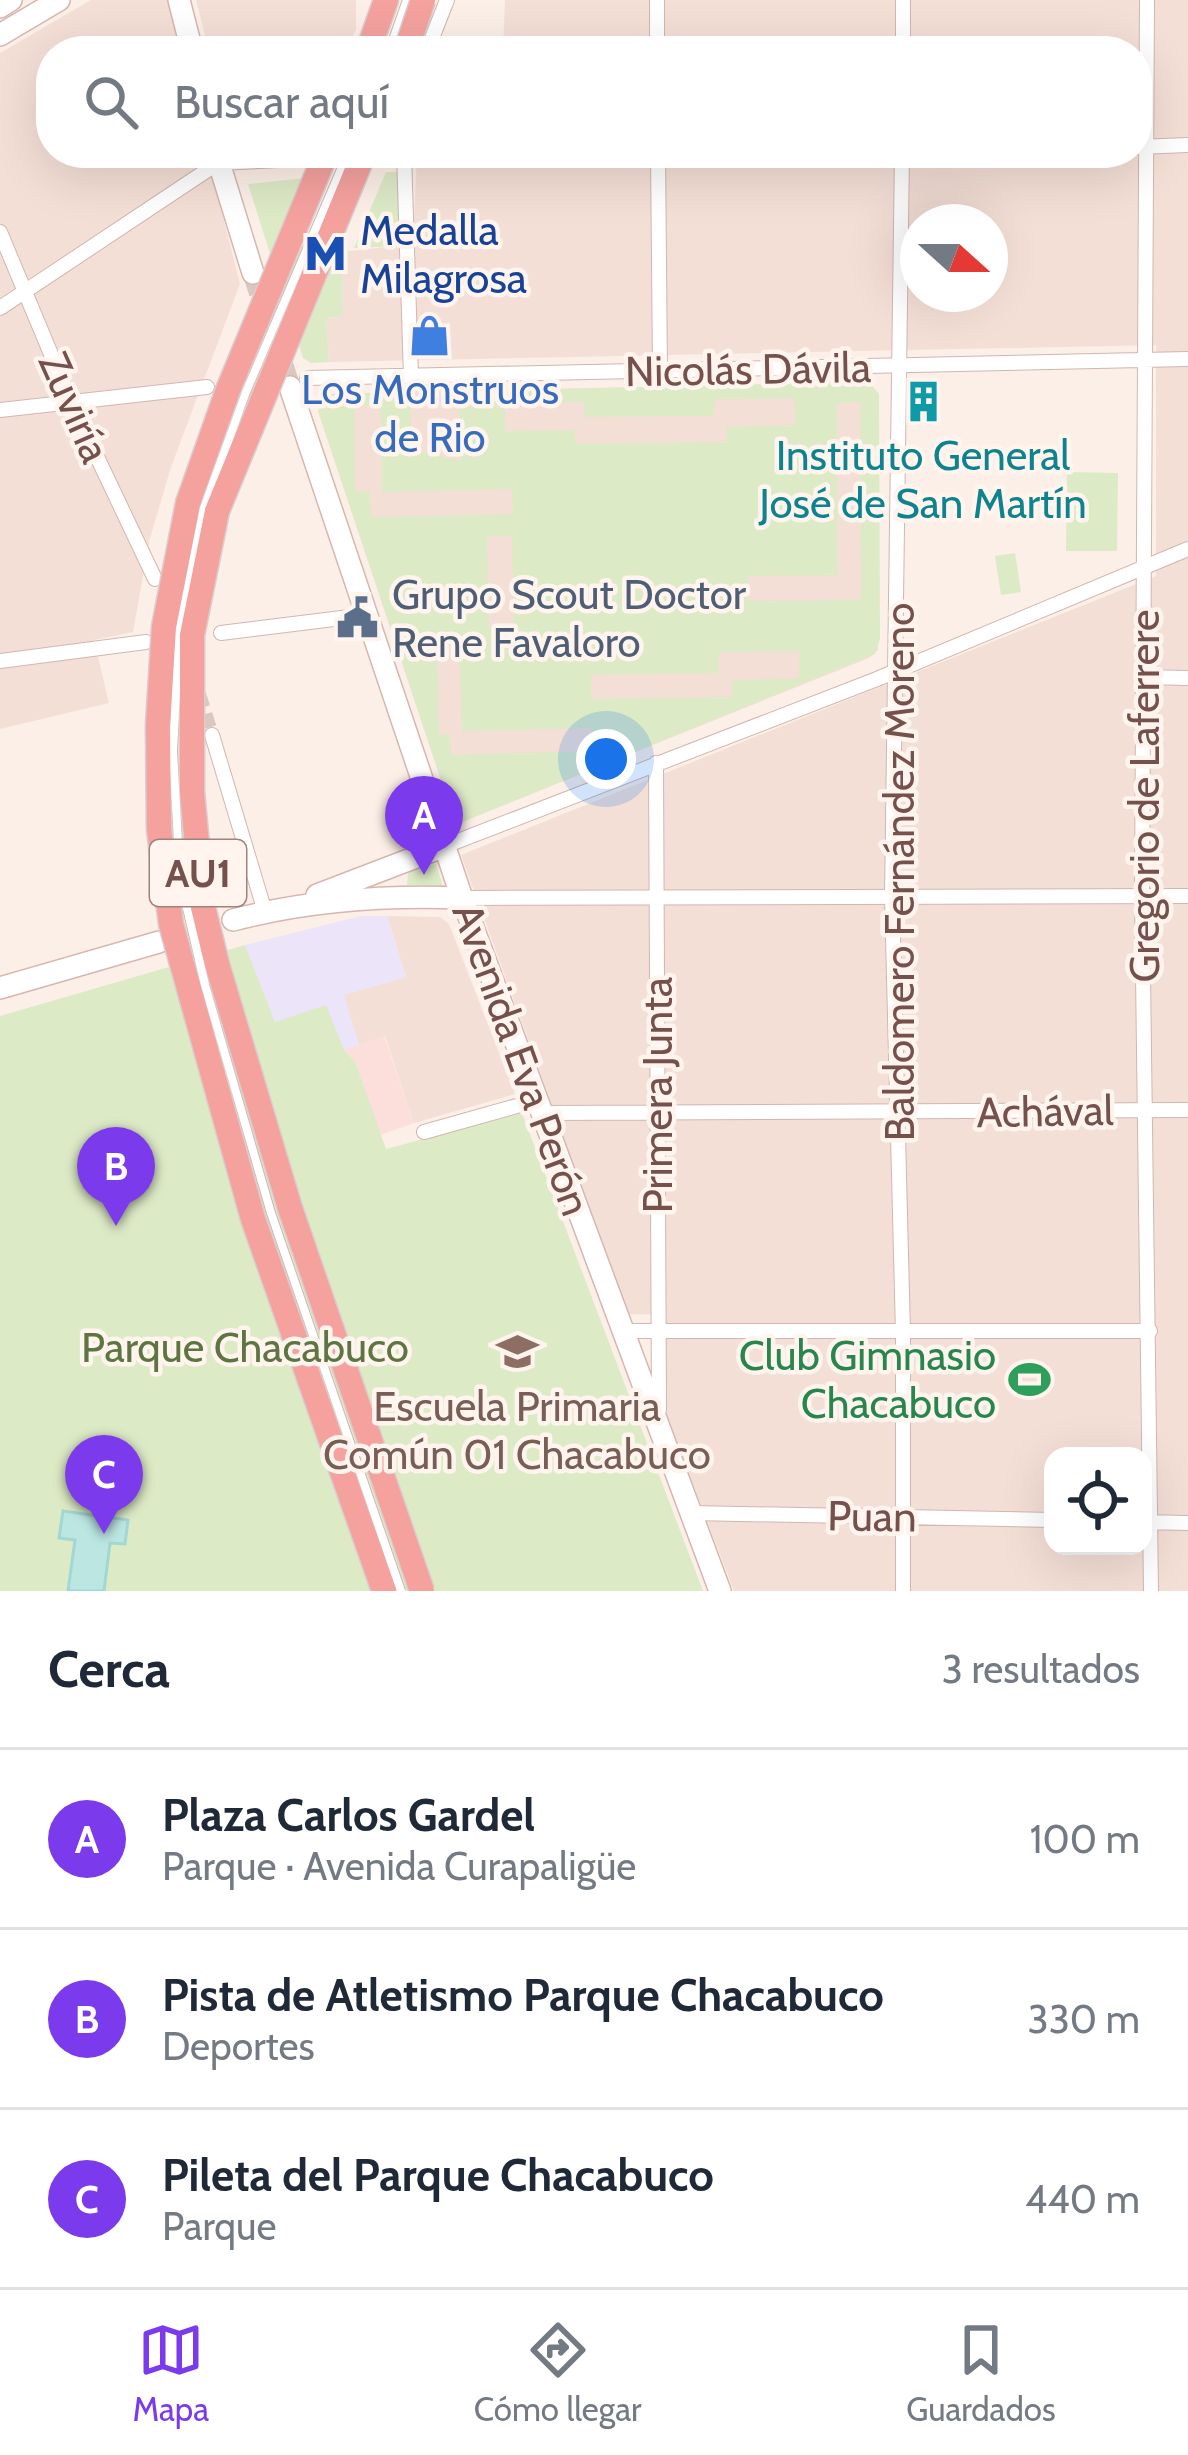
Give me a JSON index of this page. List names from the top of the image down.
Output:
{
  "streets": {
    "highway": ["AU1"],
    "main road": ["Avenida Eva Perón"],
    "street": [
      "Nicolás Dávila",
      "Zuviría",
      "Gregorio de Laferrere",
      "Baldomero Fernández Moreno",
      "Primera Junta",
      "Achával",
      "Puan"
    ]
  },
  "crossings": [
    ["Nicolás Dávila", "Gregorio de Laferrere"],
    ["Nicolás Dávila", "Baldomero Fernández Moreno"],
    ["Nicolás Dávila", "Avenida Eva Perón"],
    ["Gregorio de Laferrere", "Achával"],
    ["Baldomero Fernández Moreno", "Achával"],
    ["Baldomero Fernández Moreno", "Puan"],
    ["Avenida Eva Perón", "Primera Junta"],
    ["Avenida Eva Perón", "Achával"],
    ["Avenida Eva Perón", "Puan"],
    ["Primera Junta", "Achával"]
  ],
  "parks": ["Parque Chacabuco"],
  "places": {
    "metro station": ["Medalla Milagrosa"],
    "shop": ["Los Monstruos de Rio"],
    "building": ["Instituto General José de San Martín"],
    "public building": ["Grupo Scout Doctor Rene Favaloro"],
    "school or university": ["Escuela Primaria Común 01 Chacabuco"],
    "sports": ["Club Gimnasio Chacabuco"]
  },
  "north": "right",
  "page": {
    "search": "Buscar aquí",
    "pins": ["A", "B", "C"],
    "heading": ["Cerca", "3 resultados"],
    "list": [
      {
        "mark": "A",
        "name": "Plaza Carlos Gardel",
        "note": "Parque · Avenida Curapaligüe",
        "value": "100 m"
      },
      {
        "mark": "B",
        "name": "Pista de Atletismo Parque Chacabuco",
        "note": "Deportes",
        "value": "330 m"
      },
      {
        "mark": "C",
        "name": "Pileta del Parque Chacabuco",
        "note": "Parque",
        "value": "440 m"
      }
    ],
    "nav": ["Mapa", "Cómo llegar", "Guardados"]
  }
}
